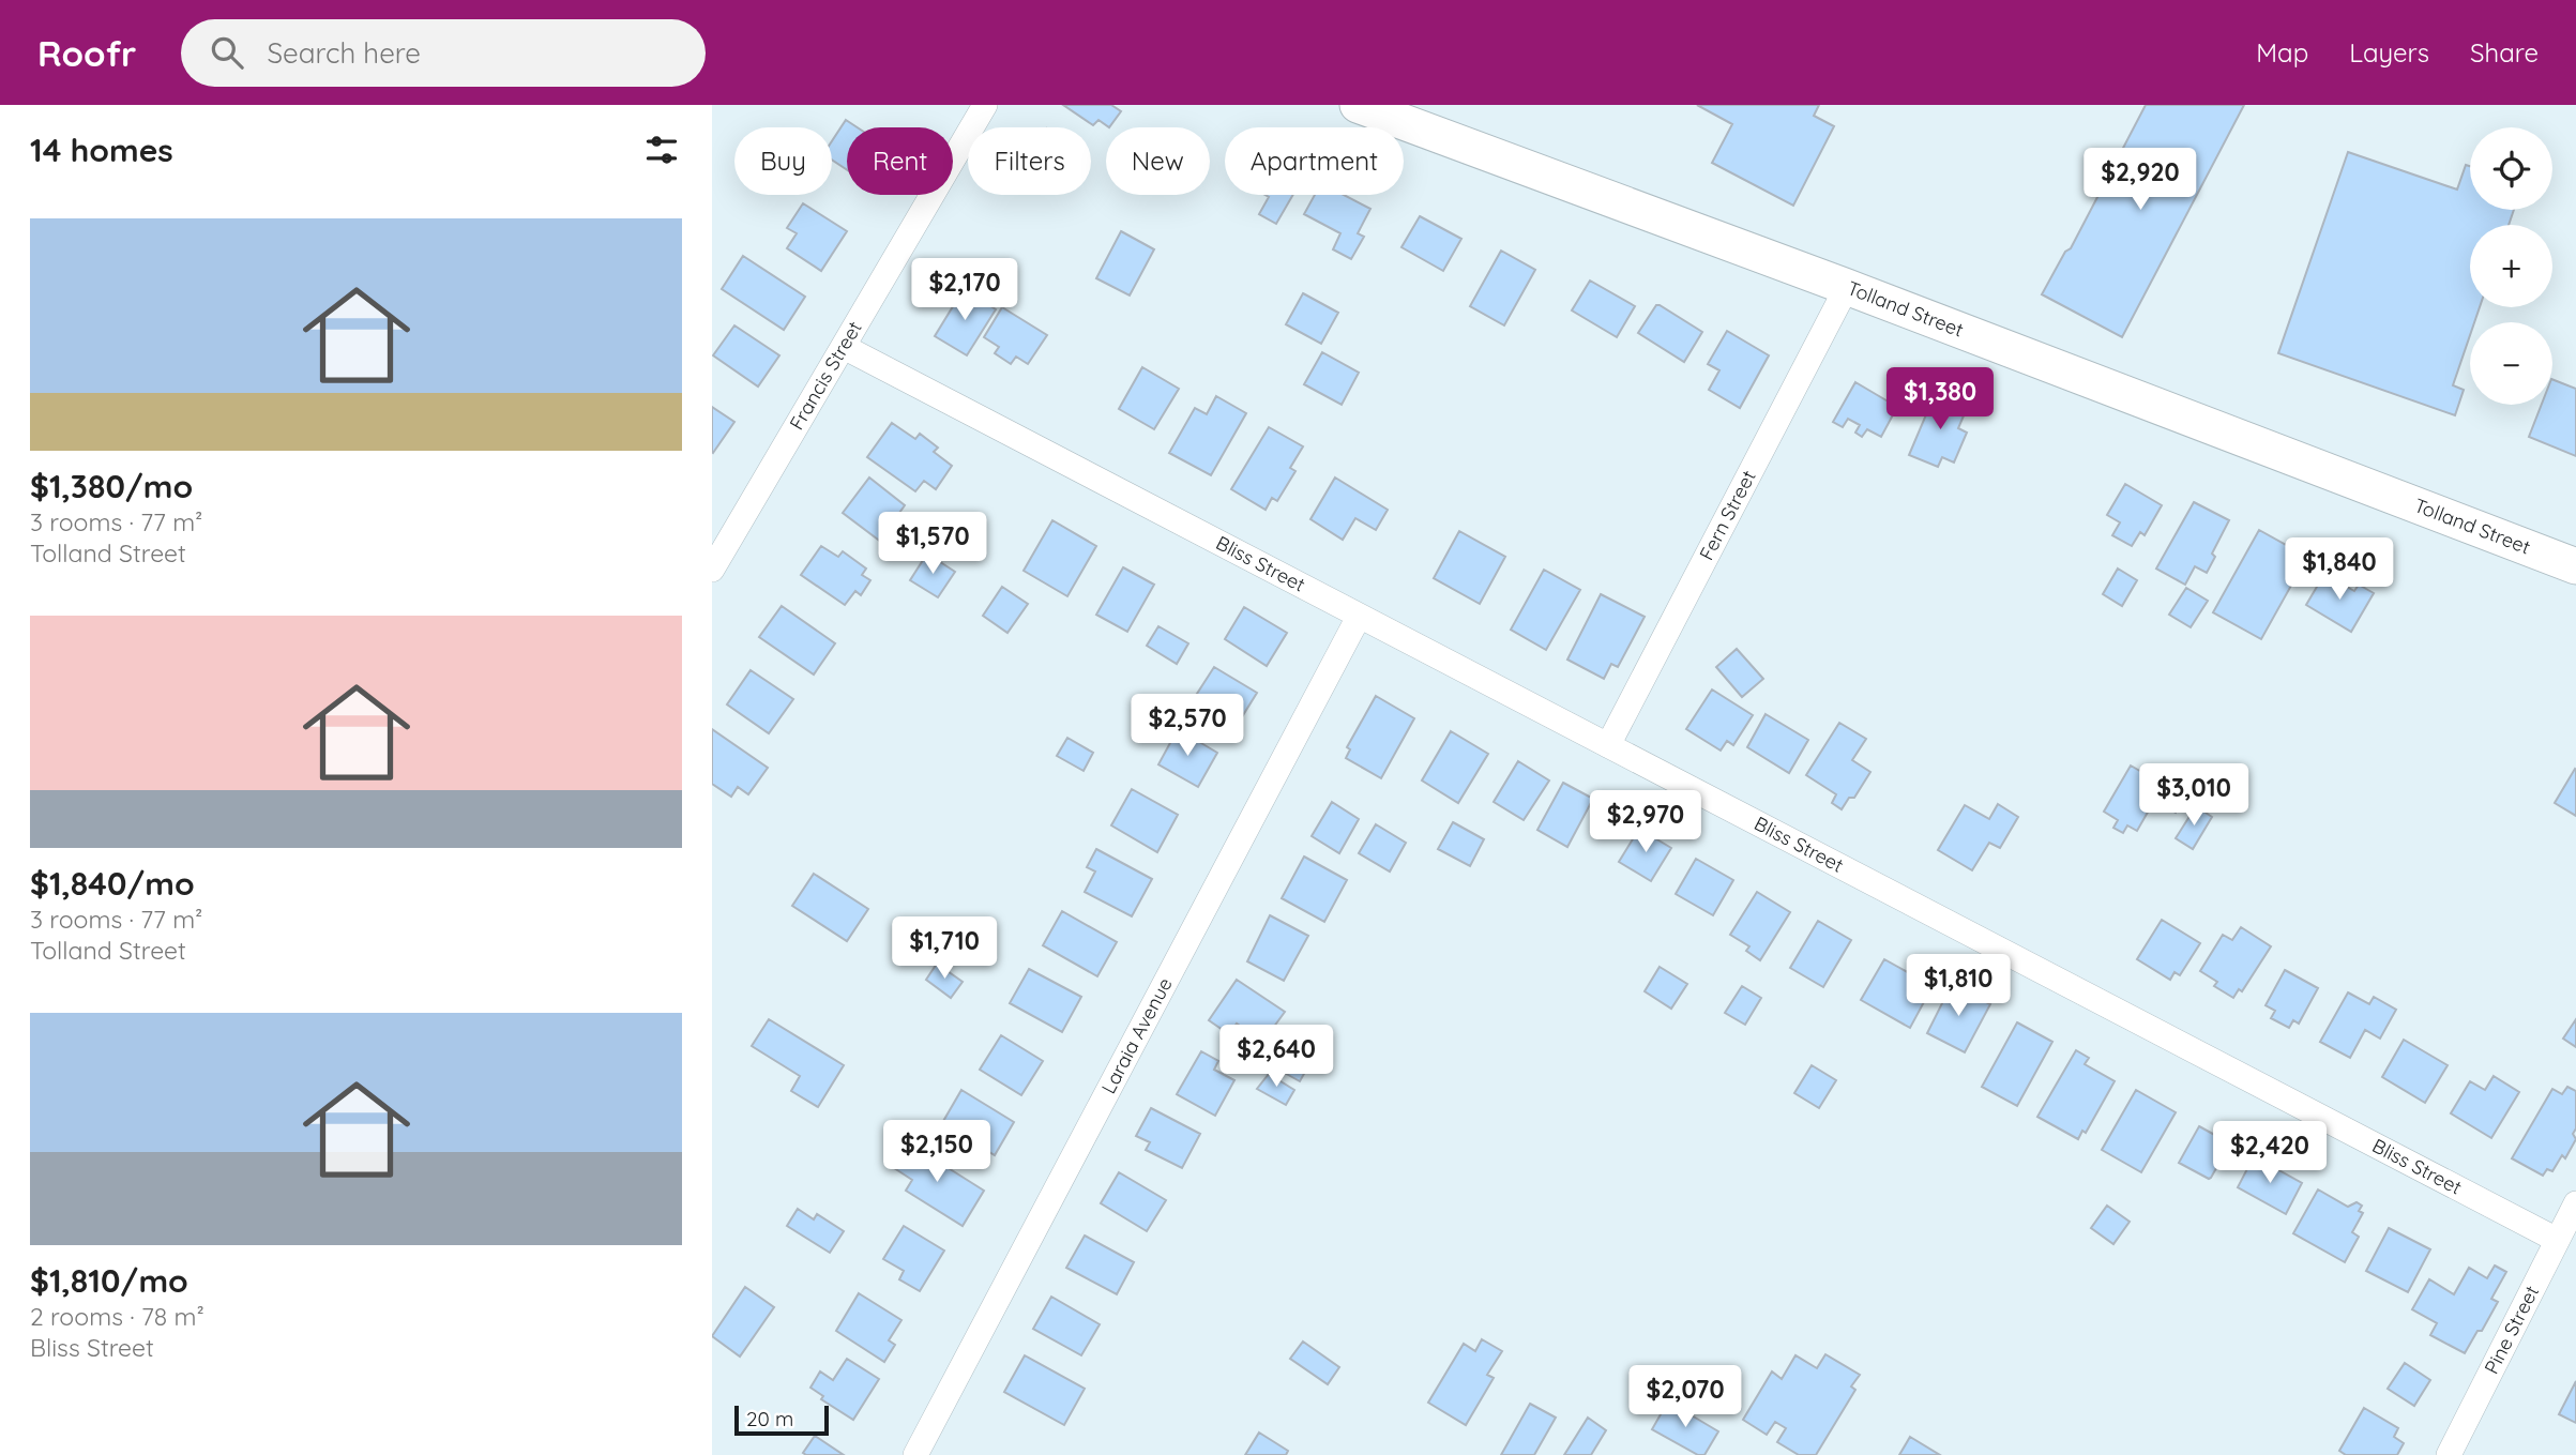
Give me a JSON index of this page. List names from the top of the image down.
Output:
{
  "streets": {
    "main road": ["Tolland Street"],
    "street": [
      "Francis Street",
      "Fern Street",
      "Bliss Street",
      "Laraia Avenue",
      "Pine Street"
    ]
  },
  "crossings": [
    ["Tolland Street", "Fern Street"],
    ["Francis Street", "Bliss Street"],
    ["Fern Street", "Bliss Street"],
    ["Bliss Street", "Laraia Avenue"],
    ["Bliss Street", "Pine Street"]
  ],
  "scale_bar": "20 m",
  "page": {
    "header": "Roofr",
    "search": "Search here",
    "nav": ["Map", "Layers", "Share"],
    "heading": "14 homes",
    "map_buttons": ["+", "−"],
    "chip": [
      "Buy",
      "Rent",
      "Filters",
      "New",
      "Apartment"
    ],
    "price": [
      "$2,920",
      "$2,170",
      "$1,380",
      "$1,570",
      "$1,840",
      "$2,570",
      "$3,010",
      "$2,970",
      "$1,710",
      "$1,810",
      "$2,640",
      "$2,150",
      "$2,420",
      "$2,070"
    ],
    "list": [
      {
        "name": "$1,380/mo",
        "note": "3 rooms · 77 m² · Tolland Street"
      },
      {
        "name": "$1,840/mo",
        "note": "3 rooms · 77 m² · Tolland Street"
      },
      {
        "name": "$1,810/mo",
        "note": "2 rooms · 78 m² · Bliss Street"
      }
    ],
    "scale": "20 m"
  }
}
